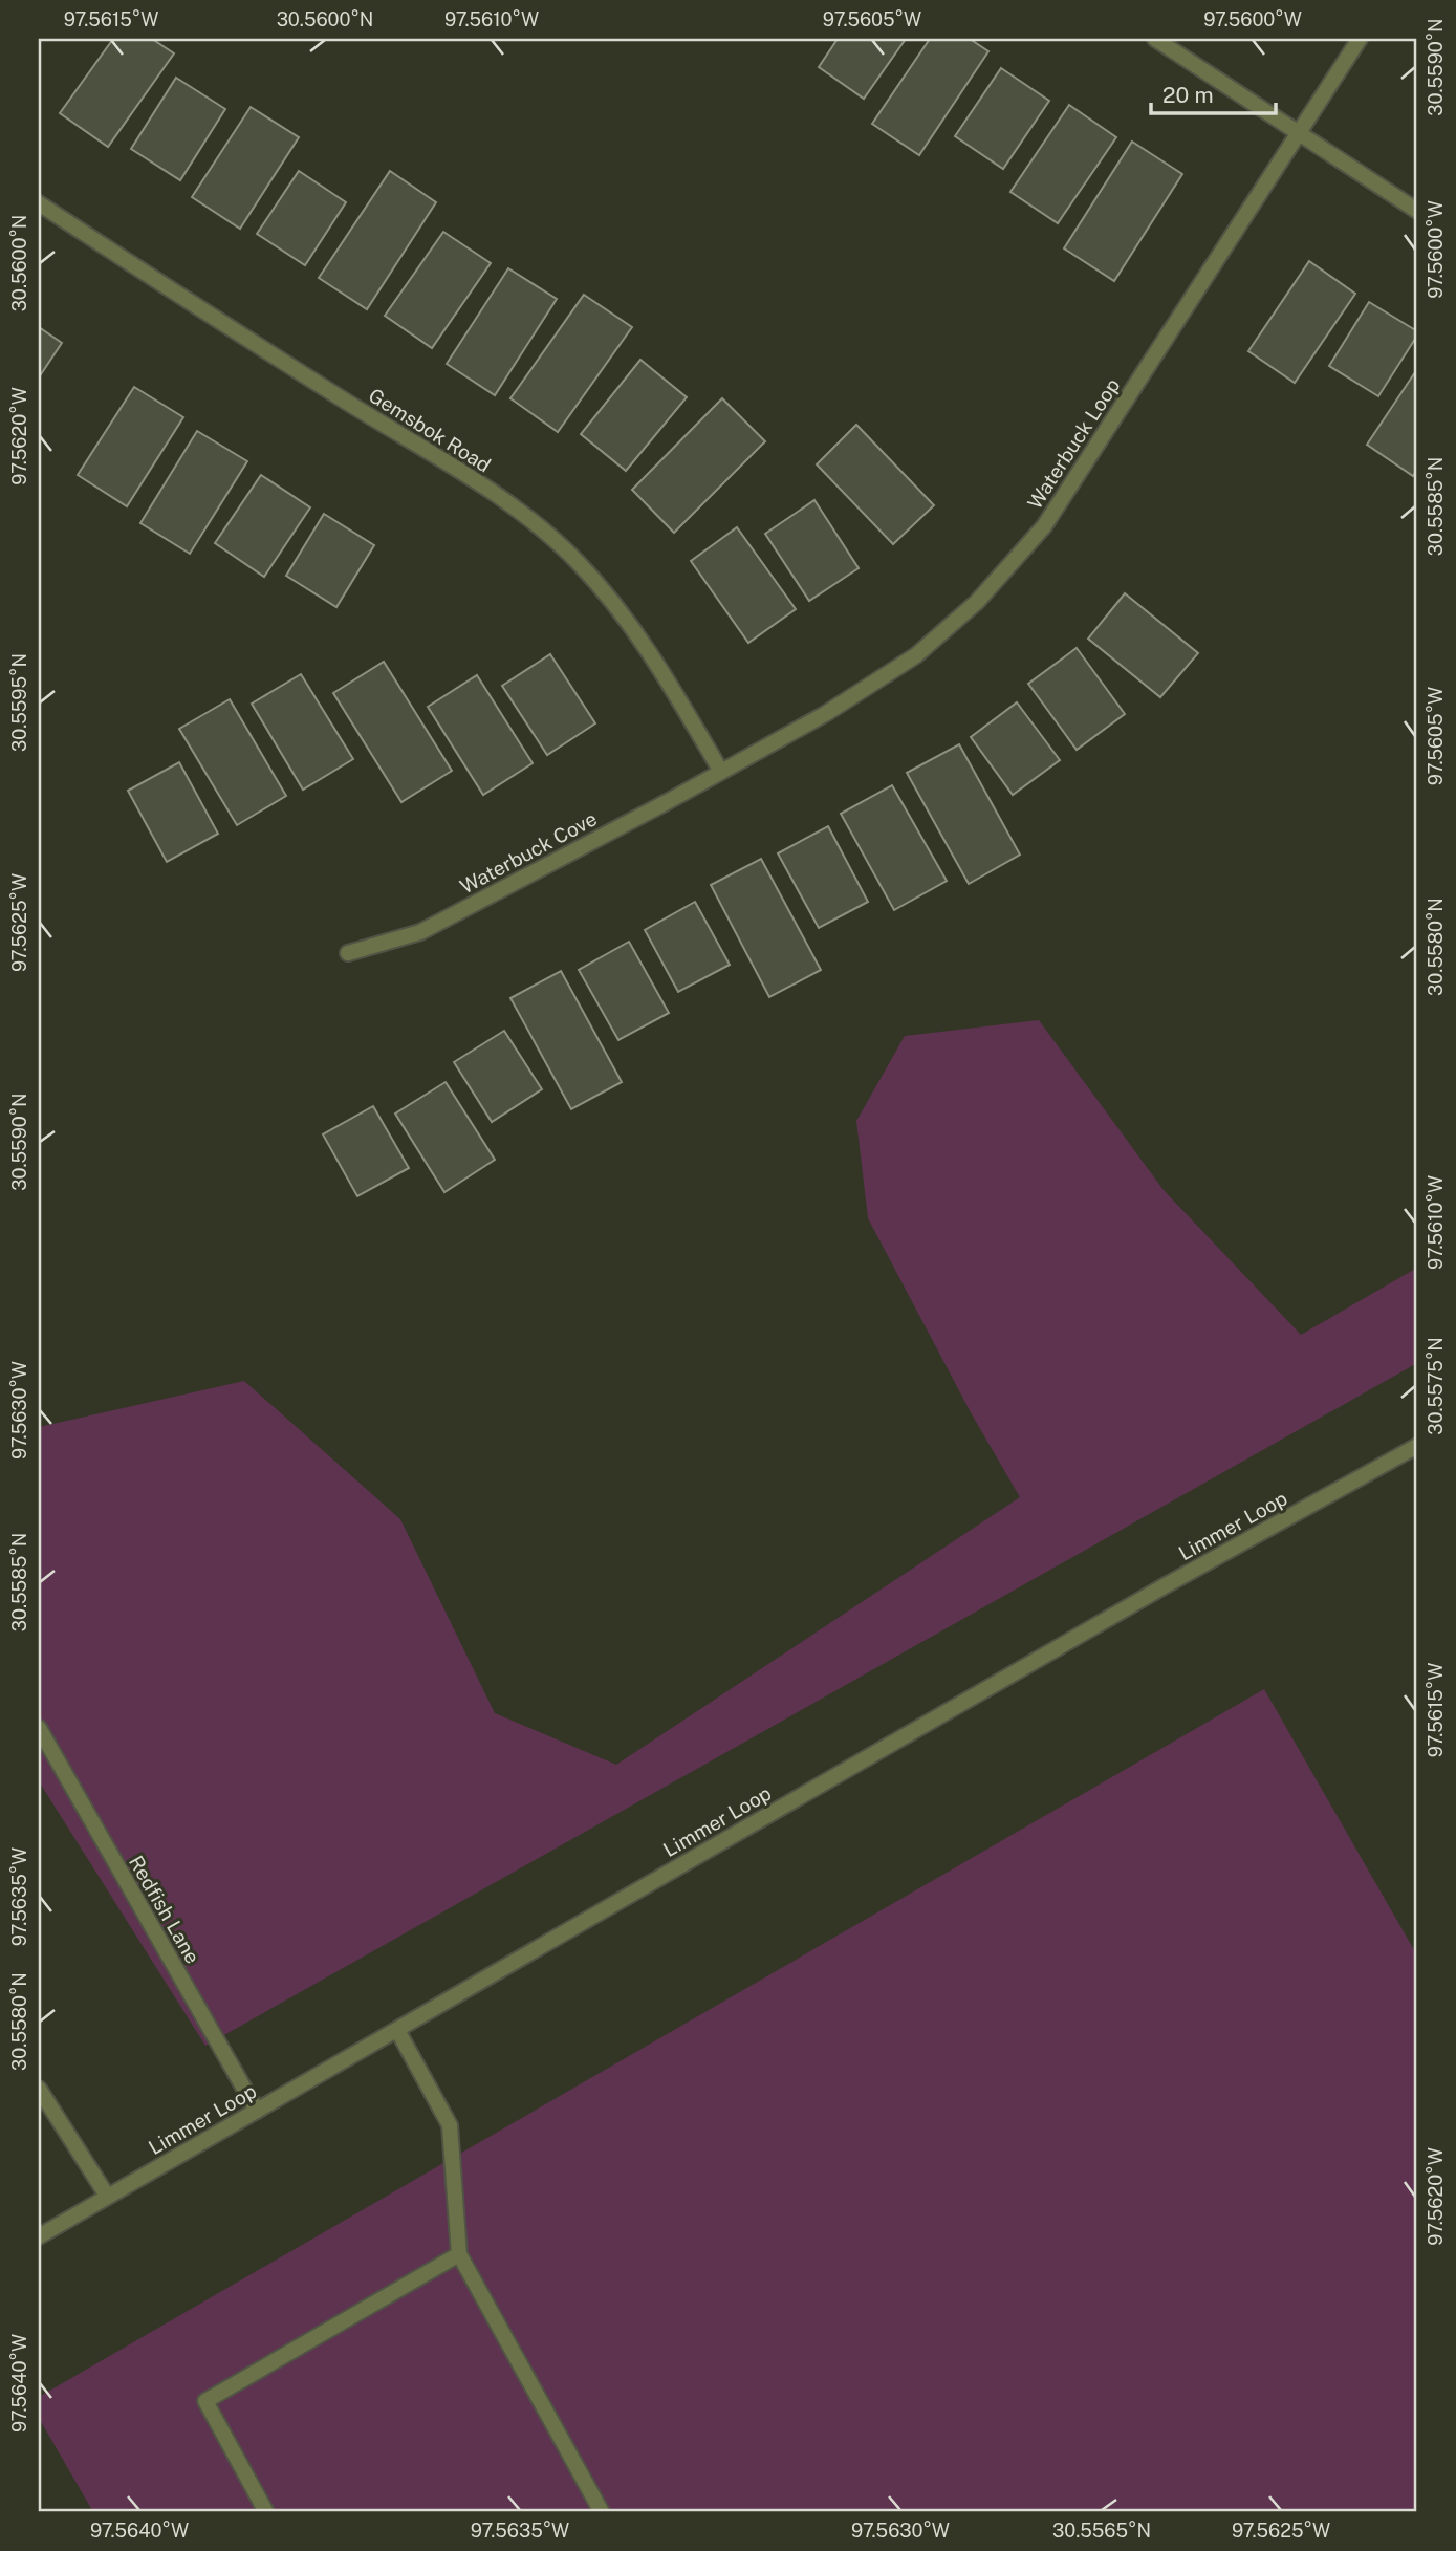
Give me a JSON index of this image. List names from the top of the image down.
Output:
{
  "streets": {
    "street": [
      "Gemsbok Road",
      "Waterbuck Loop",
      "Waterbuck Cove",
      "Limmer Loop",
      "Redfish Lane"
    ]
  },
  "crossings": [
    ["Gemsbok Road", "Waterbuck Loop"],
    ["Gemsbok Road", "Waterbuck Cove"],
    ["Waterbuck Loop", "Waterbuck Cove"],
    ["Limmer Loop", "Redfish Lane"]
  ],
  "scale_bar": "20 m",
  "coordinates": [
    "97.5615°W",
    "30.5600°N",
    "97.5610°W",
    "97.5605°W",
    "97.5600°W",
    "30.5590°N",
    "97.5620°W",
    "30.5585°N",
    "30.5595°N",
    "97.5625°W",
    "30.5580°N",
    "30.5575°N",
    "97.5630°W",
    "97.5635°W",
    "97.5640°W",
    "30.5565°N"
  ]
}
